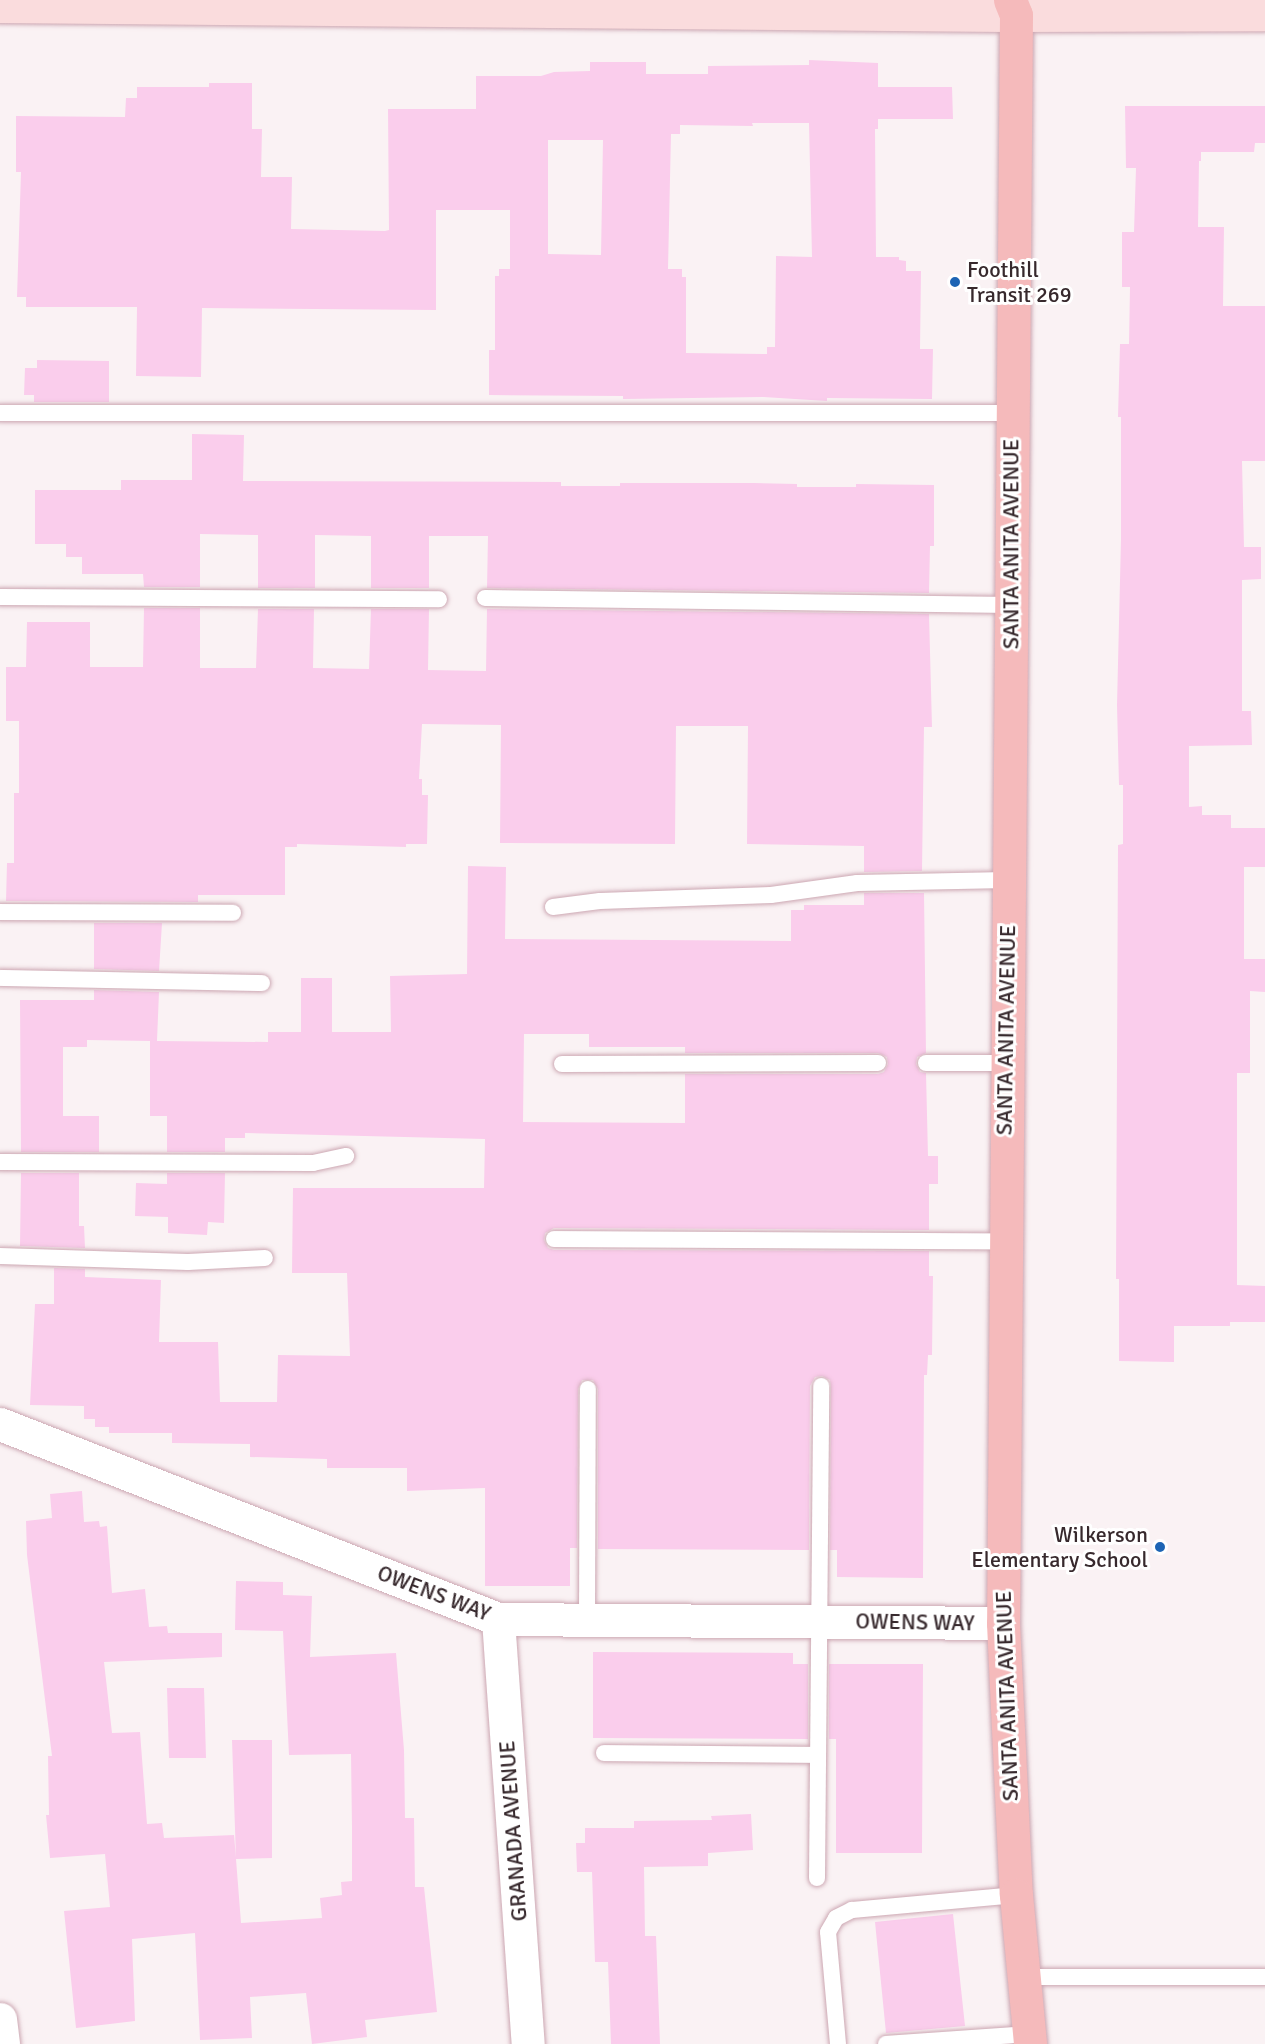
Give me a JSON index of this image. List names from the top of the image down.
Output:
{
  "streets": {
    "main road": ["SANTA ANITA AVENUE"],
    "street": ["OWENS WAY", "GRANADA AVENUE"]
  },
  "crossings": [
    ["SANTA ANITA AVENUE", "OWENS WAY"],
    ["OWENS WAY", "GRANADA AVENUE"]
  ],
  "places": ["Foothill Transit 269", "Wilkerson Elementary School"]
}
